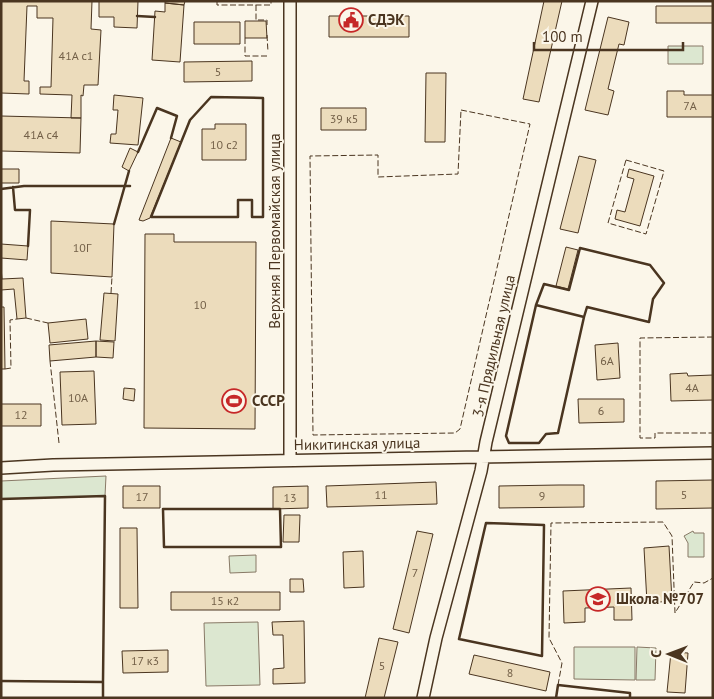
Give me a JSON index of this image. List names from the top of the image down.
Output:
{
  "streets": {
    "street": ["Верхняя Первомайская улица", "3-я Прядильная улица", "Никитинская улица"]
  },
  "crossings": [
    ["Верхняя Первомайская улица", "Никитинская улица"],
    ["3-я Прядильная улица", "Никитинская улица"]
  ],
  "places": {
    "public building": ["СДЭК"],
    "sports": ["СССР"],
    "school or university": ["Школа №707"]
  },
  "house_numbers": [
    "41А с1",
    "5",
    "7А",
    "39 к5",
    "41А с4",
    "10 с2",
    "10Г",
    "10",
    "6А",
    "4А",
    "10А",
    "6",
    "12",
    "11",
    "5",
    "9",
    "17",
    "13",
    "7",
    "15 к2",
    "17 к3",
    "5",
    "8"
  ],
  "scale_bar": "100 m",
  "north": "left"
}
